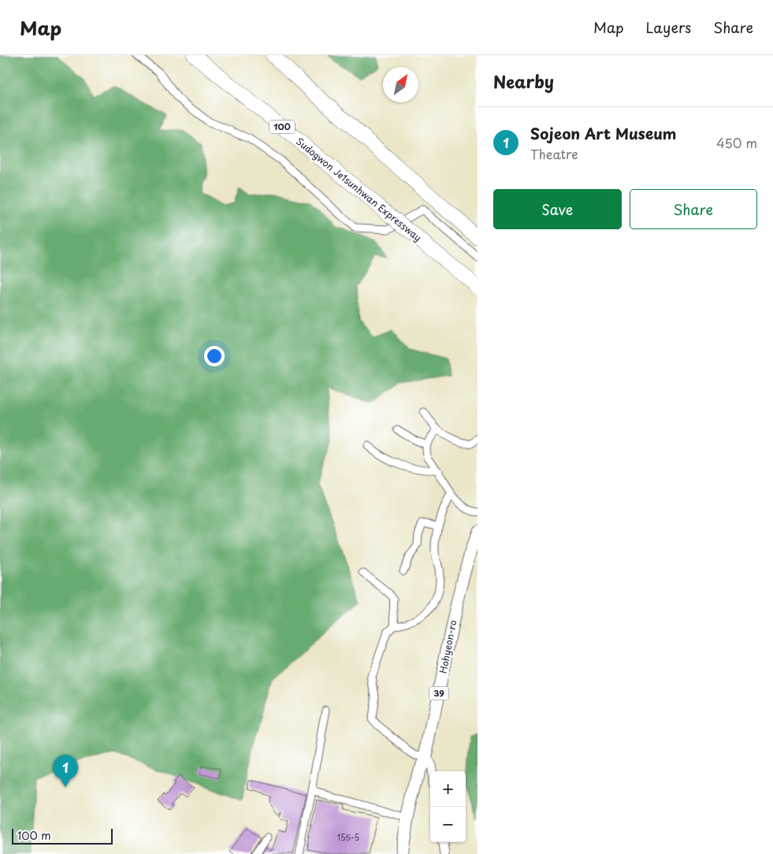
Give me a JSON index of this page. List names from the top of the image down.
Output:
{
  "streets": {
    "highway": ["100", "Sudogwon Je1sunhwan Expressway"],
    "main road": ["Hohyeon-ro", "39"]
  },
  "house_numbers": ["155-5"],
  "scale_bar": "100 m",
  "north": "top right",
  "page": {
    "header": "Map",
    "nav": ["Map", "Layers", "Share"],
    "heading": "Nearby",
    "list": [
      {
        "mark": "1",
        "name": "Sojeon Art Museum",
        "note": "Theatre",
        "value": "450 m"
      }
    ],
    "buttons": ["Save", "Share"],
    "pins": "1",
    "map_buttons": ["+", "−"],
    "scale": "100 m"
  }
}
